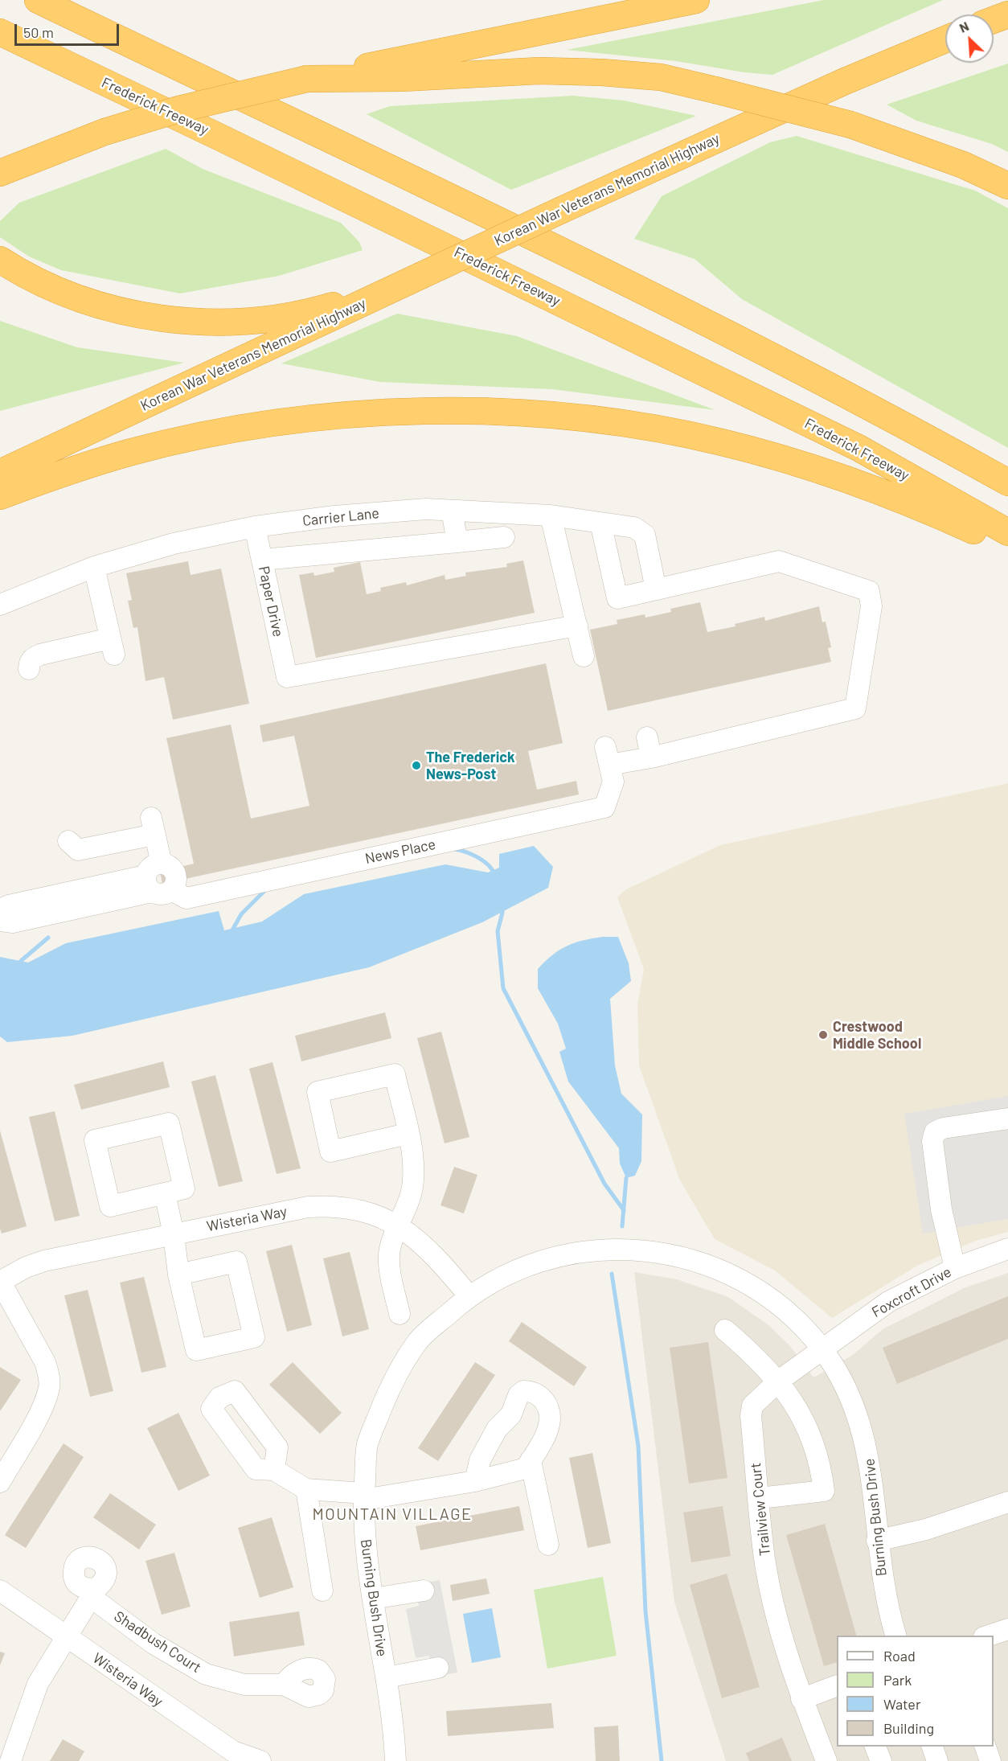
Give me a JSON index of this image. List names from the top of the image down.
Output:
{
  "streets": {
    "highway": ["Frederick Freeway", "Korean War Veterans Memorial Highway"],
    "street": [
      "Carrier Lane",
      "Paper Drive",
      "News Place",
      "Wisteria Way",
      "Foxcroft Drive",
      "Trailview Court",
      "Burning Bush Drive",
      "Shadbush Court"
    ]
  },
  "crossings": [
    ["Carrier Lane", "Paper Drive"],
    ["Wisteria Way", "Burning Bush Drive"],
    ["Wisteria Way", "Shadbush Court"],
    ["Foxcroft Drive", "Trailview Court"],
    ["Foxcroft Drive", "Burning Bush Drive"],
    ["Trailview Court", "Burning Bush Drive"]
  ],
  "districts": ["MOUNTAIN VILLAGE"],
  "places": ["The Frederick News-Post", "Crestwood Middle School"],
  "legend": [
    "Road",
    "Park",
    "Water",
    "Building"
  ],
  "scale_bar": "50 m",
  "north": "top left"
}
